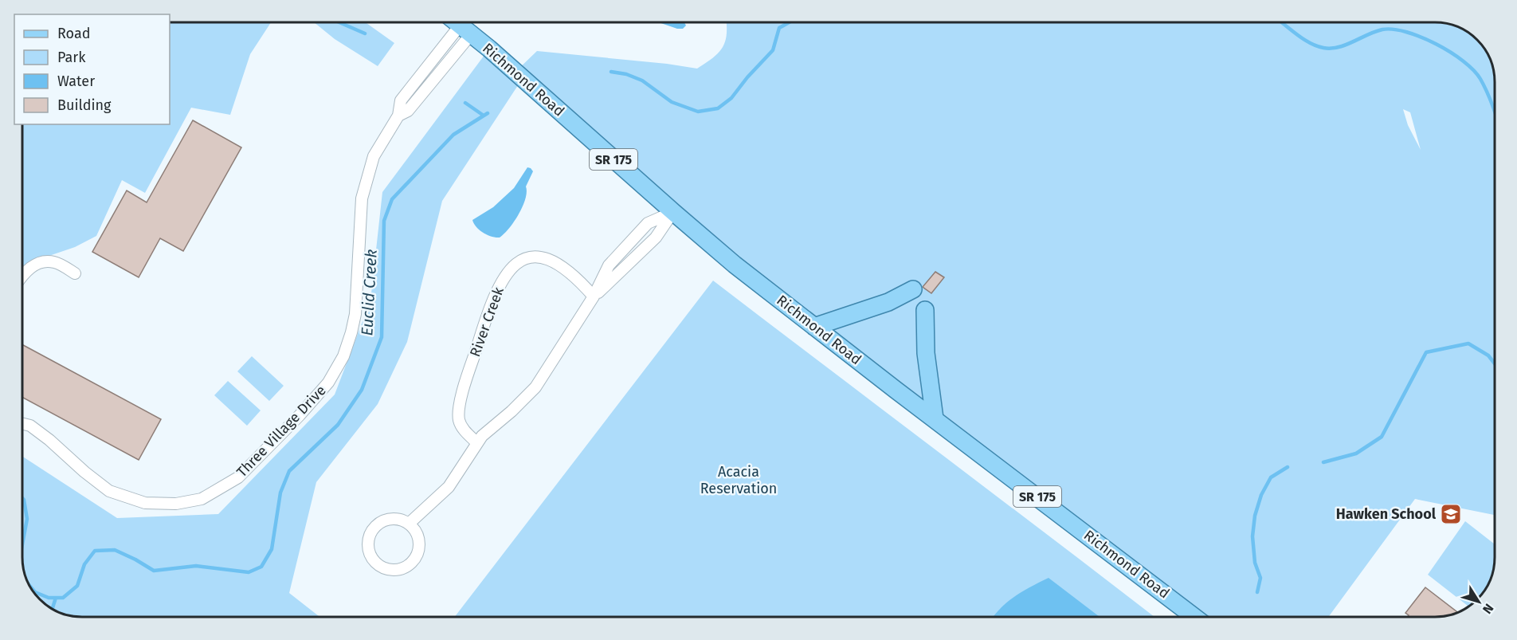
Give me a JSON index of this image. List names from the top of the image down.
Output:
{
  "streets": {
    "main road": ["Richmond Road", "SR 175"],
    "street": ["River Creek", "Three Village Drive"]
  },
  "crossings": [
    ["Richmond Road", "Three Village Drive"]
  ],
  "water": ["Euclid Creek"],
  "parks": ["Acacia Reservation"],
  "places": {
    "school or university": ["Hawken School"]
  },
  "legend": [
    "Road",
    "Park",
    "Water",
    "Building"
  ],
  "north": "bottom right"
}
